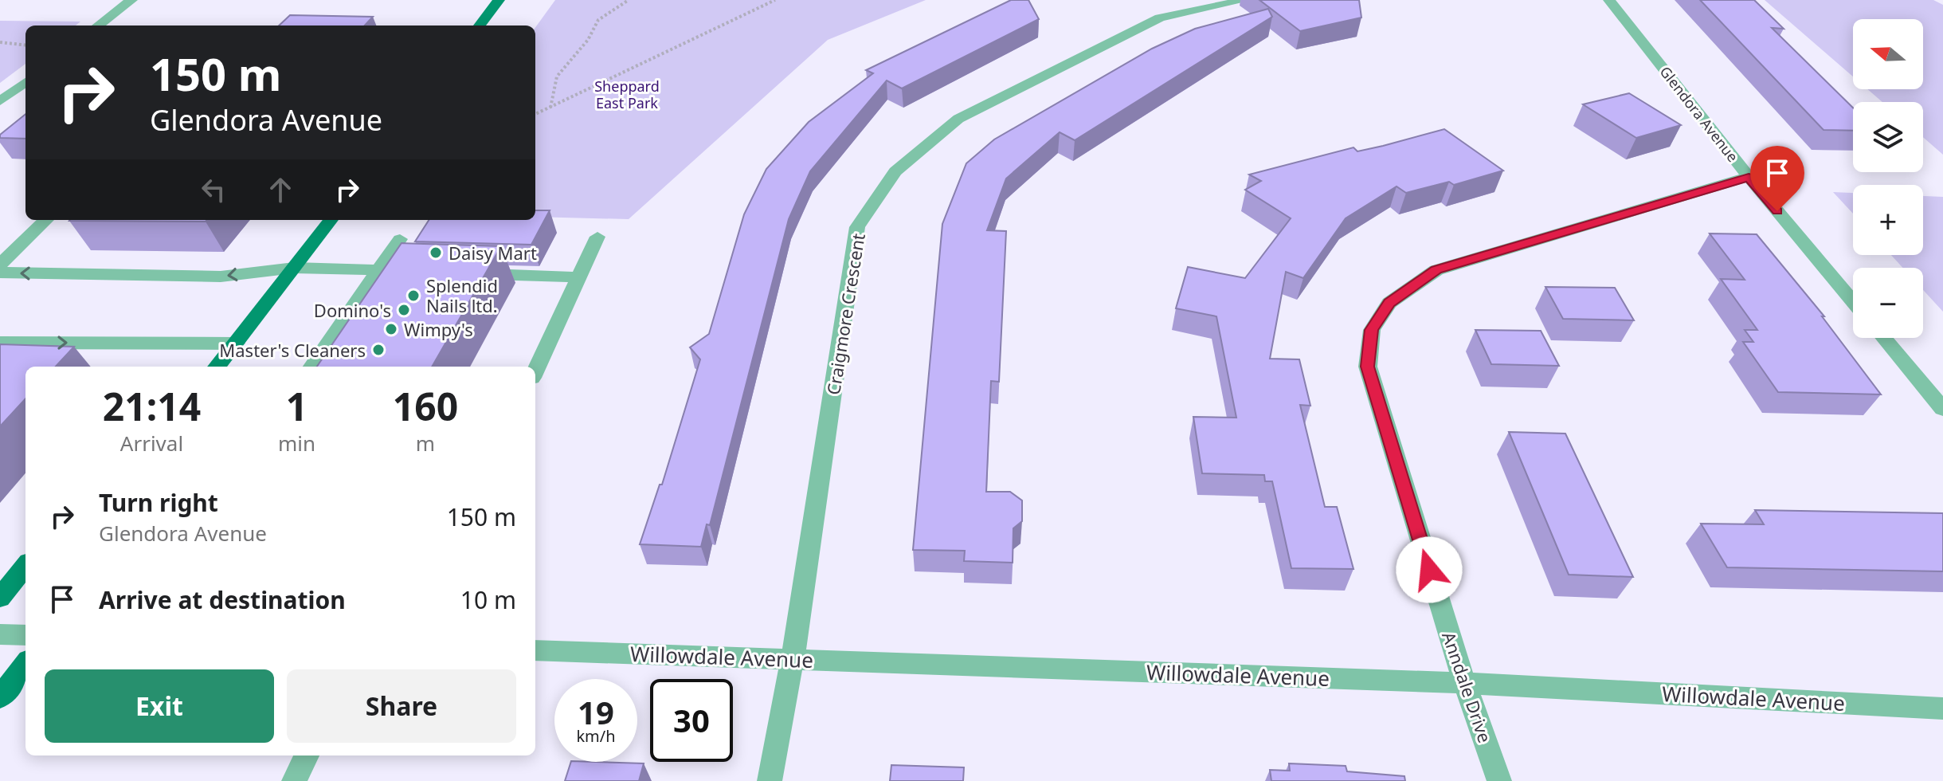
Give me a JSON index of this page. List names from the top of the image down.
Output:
{
  "streets": {
    "street": [
      "Glendora Avenue",
      "Craigmore Crescent",
      "Willowdale Avenue",
      "Anndale Drive"
    ]
  },
  "crossings": [
    ["Glendora Avenue", "Anndale Drive"],
    ["Craigmore Crescent", "Willowdale Avenue"],
    ["Willowdale Avenue", "Anndale Drive"]
  ],
  "parks": ["Sheppard East Park"],
  "places": [
    "Daisy Mart",
    "Splendid Nails ltd.",
    "Domino's",
    "Wimpy's",
    "Master's Cleaners"
  ],
  "north": "left",
  "page": {
    "map_buttons": ["+", "−"],
    "turn": ["150 m", "Glendora Avenue"],
    "eta": [
      "21:14",
      "Arrival",
      "1",
      "min",
      "160",
      "m"
    ],
    "list": [
      {
        "name": "Turn right",
        "note": "Glendora Avenue",
        "value": "150 m"
      },
      {
        "name": "Arrive at destination",
        "value": "10 m"
      }
    ],
    "buttons": ["Exit", "Share"],
    "speed": "19 km/h",
    "limit": "30"
  }
}
